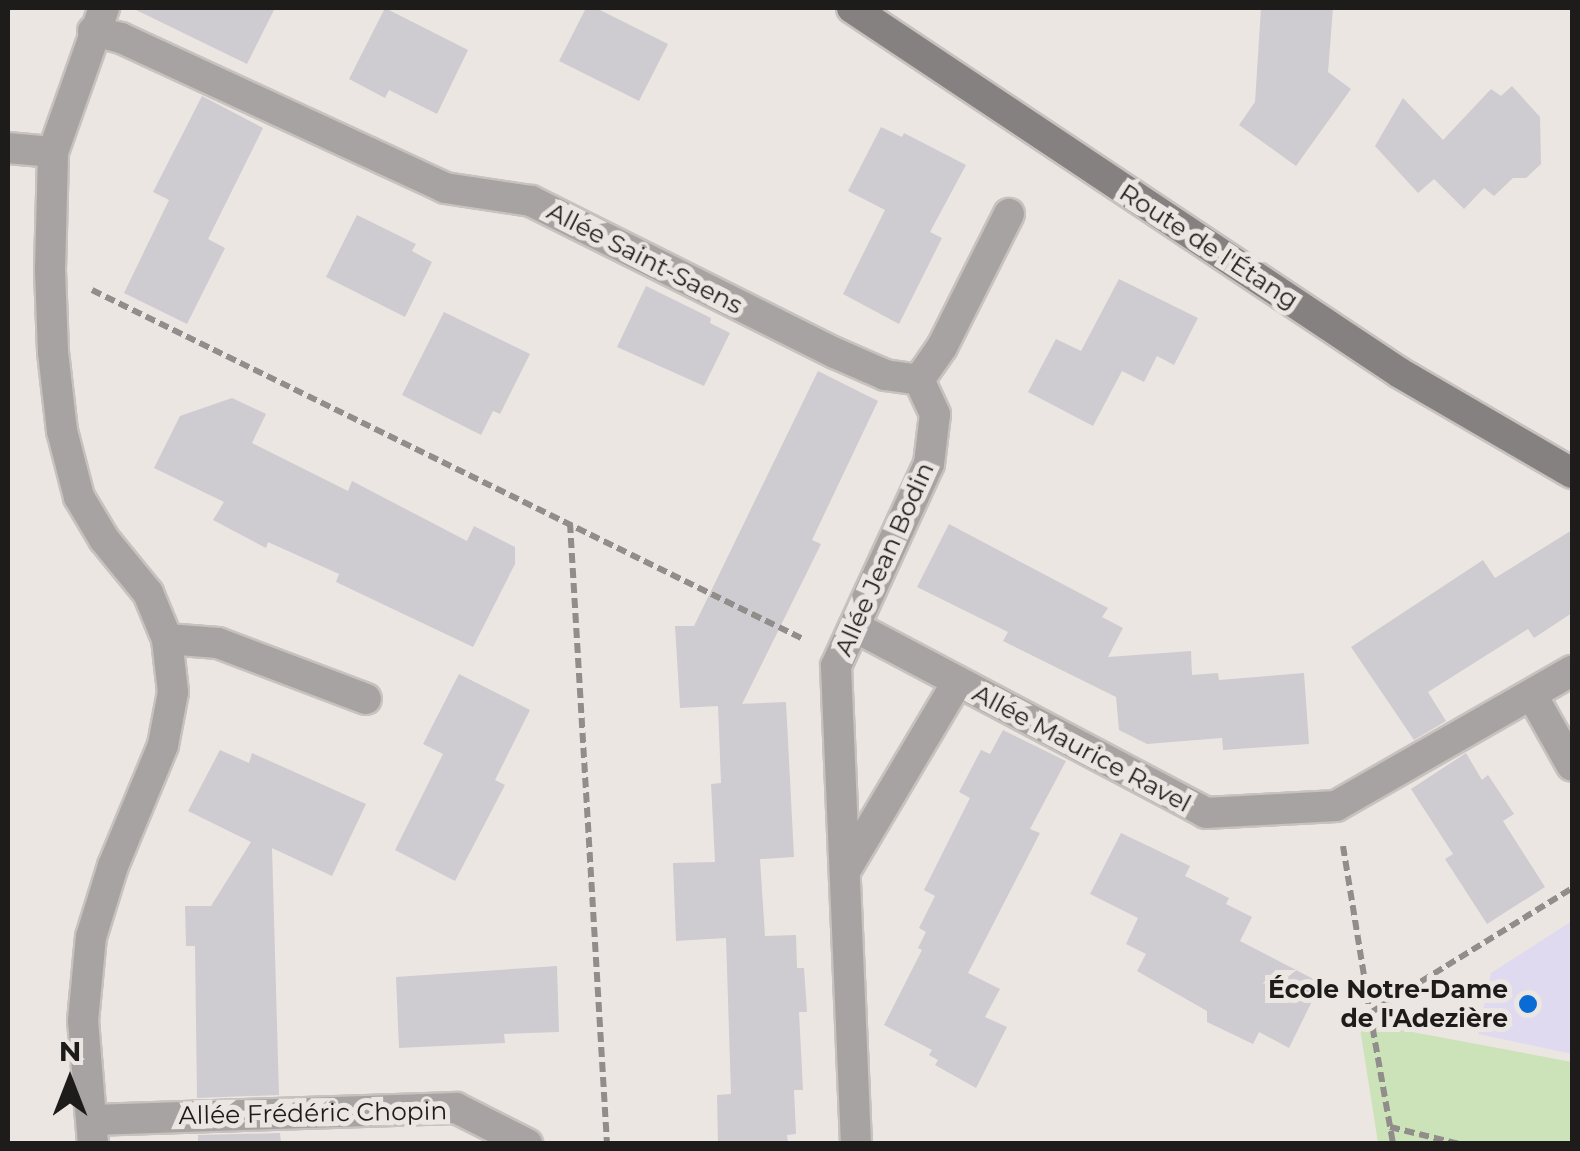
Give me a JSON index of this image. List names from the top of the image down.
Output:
{
  "streets": {
    "street": [
      "Route de l'Étang",
      "Allée Saint-Saens",
      "Allée Jean Bodin",
      "Allée Maurice Ravel",
      "Allée Frédéric Chopin"
    ]
  },
  "crossings": [
    ["Allée Saint-Saens", "Allée Jean Bodin"],
    ["Allée Jean Bodin", "Allée Maurice Ravel"]
  ],
  "places": ["École Notre-Dame de l'Adezière"],
  "north": "top"
}
